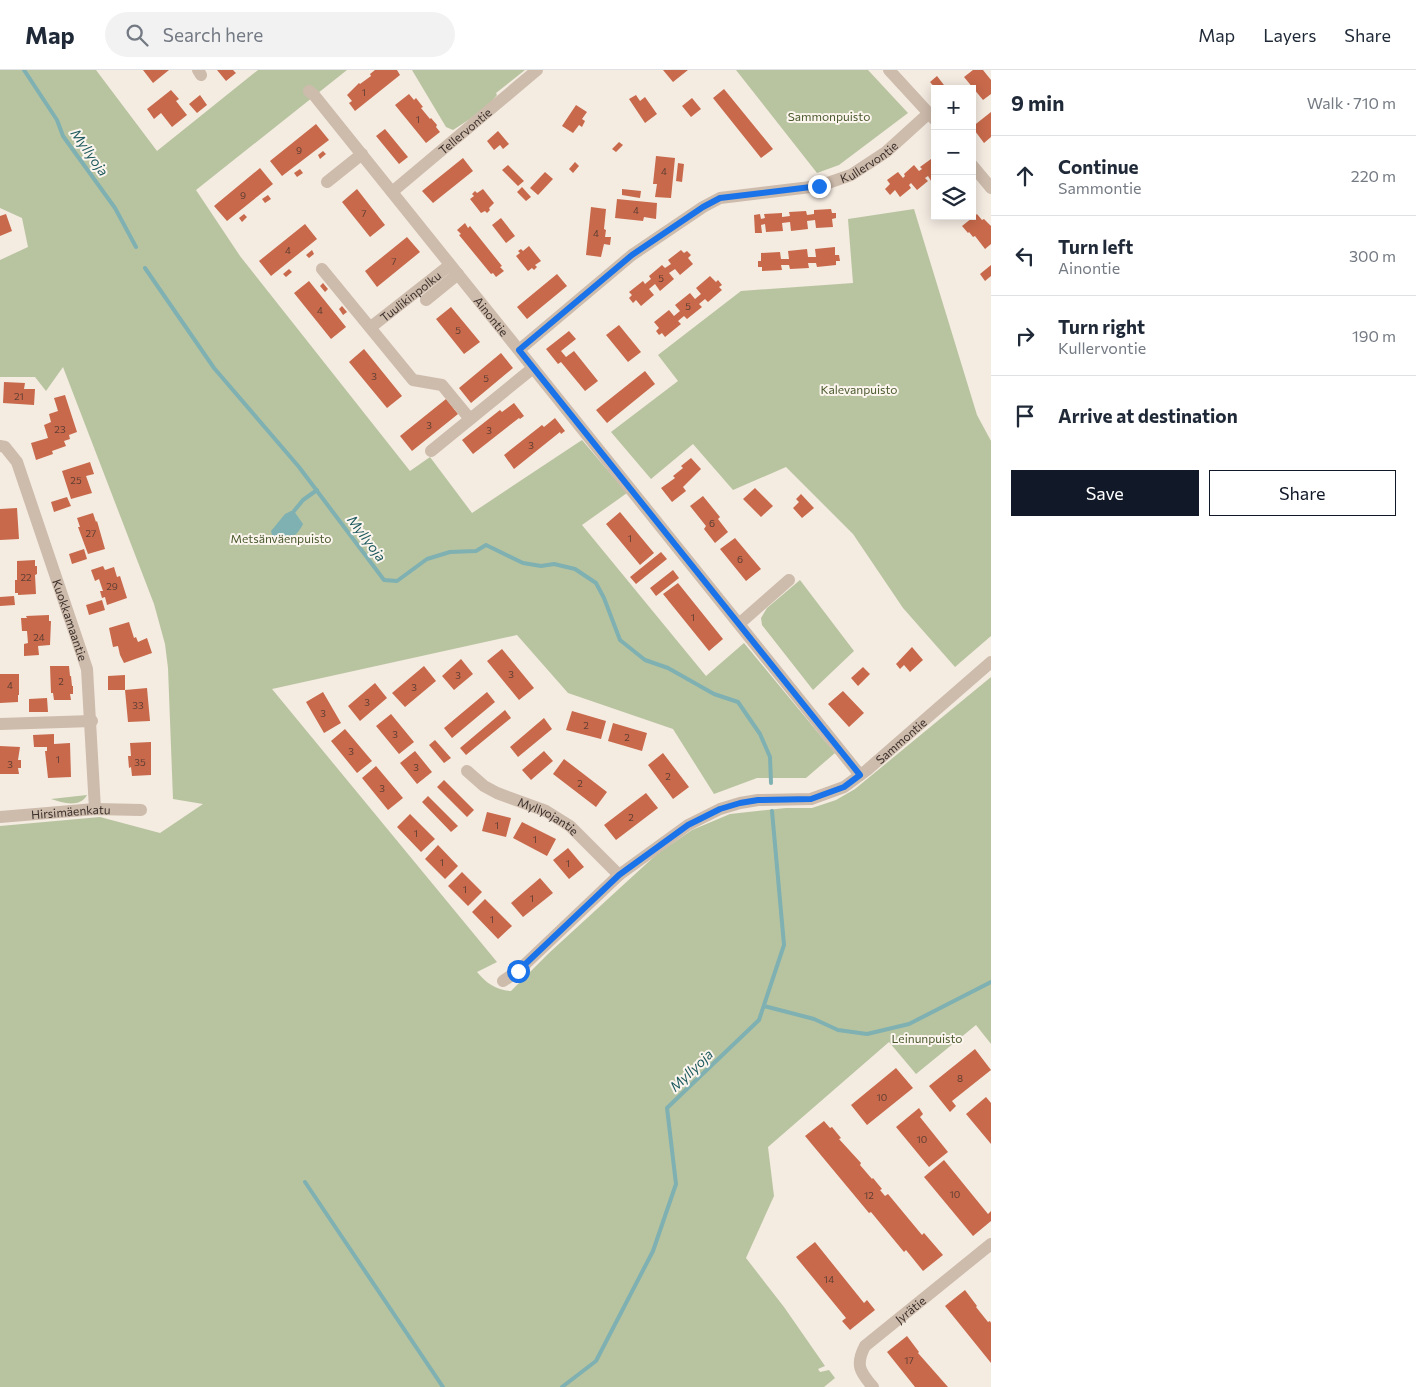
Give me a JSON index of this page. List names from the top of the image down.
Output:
{
  "streets": {
    "street": [
      "Tellervontie",
      "Kullervontie",
      "Tuulikinpolku",
      "Ainontie",
      "Kuokkamaantie",
      "Sammontie",
      "Hirsimäenkatu",
      "Myllyojantie",
      "Jyrätie"
    ]
  },
  "crossings": [
    ["Tellervontie", "Ainontie"],
    ["Kullervontie", "Ainontie"],
    ["Tuulikinpolku", "Ainontie"],
    ["Ainontie", "Sammontie"],
    ["Kuokkamaantie", "Hirsimäenkatu"],
    ["Sammontie", "Myllyojantie"]
  ],
  "water": ["Myllyoja"],
  "parks": [
    "Sammonpuisto",
    "Kalevanpuisto",
    "Metsänväenpuisto",
    "Leinunpuisto"
  ],
  "house_numbers": [
    "1",
    "1",
    "9",
    "4",
    "9",
    "4",
    "7",
    "4",
    "4",
    "7",
    "5",
    "5",
    "4",
    "5",
    "3",
    "5",
    "21",
    "3",
    "23",
    "3",
    "3",
    "25",
    "6",
    "27",
    "1",
    "6",
    "22",
    "29",
    "1",
    "24",
    "3",
    "3",
    "2",
    "4",
    "3",
    "3",
    "33",
    "3",
    "2",
    "3",
    "2",
    "3",
    "1",
    "35",
    "3",
    "3",
    "2",
    "2",
    "3",
    "2",
    "1",
    "1",
    "1",
    "1",
    "1",
    "1",
    "1",
    "1",
    "8",
    "10",
    "10",
    "10",
    "12",
    "14",
    "17"
  ],
  "page": {
    "header": "Map",
    "search": "Search here",
    "nav": ["Map", "Layers", "Share"],
    "heading": ["9 min", "Walk · 710 m"],
    "map_buttons": ["+", "−"],
    "list": [
      ["Continue", "Sammontie", "220 m"],
      ["Turn left", "Ainontie", "300 m"],
      ["Turn right", "Kullervontie", "190 m"],
      "Arrive at destination"
    ],
    "buttons": ["Save", "Share"]
  }
}
